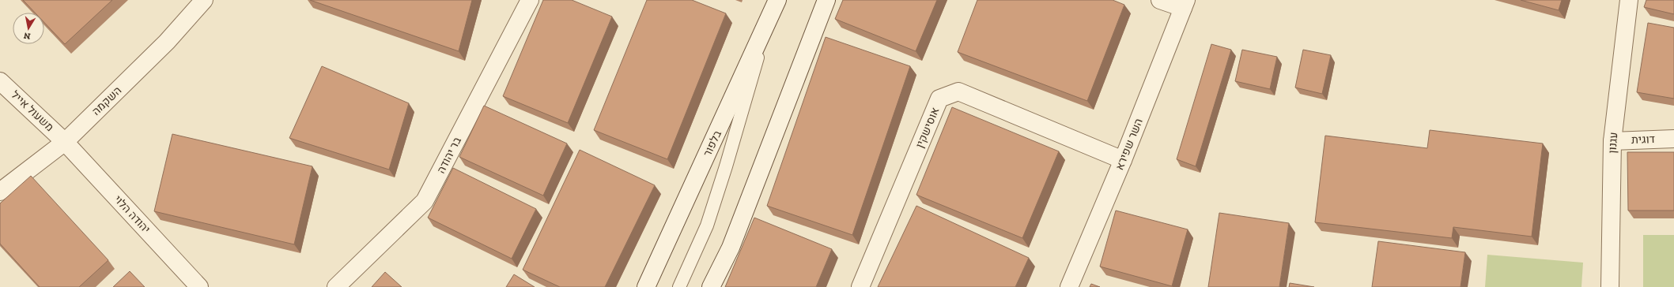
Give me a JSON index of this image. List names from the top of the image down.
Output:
{
  "streets": {
    "street": [
      "השקמה",
      "משעול אייל",
      "אוסישקין",
      "דוגית",
      "עגנון",
      "בלפור",
      "השר שפירא",
      "בר יהודה",
      "יהודה הלוי"
    ]
  },
  "crossings": [
    ["השקמה", "משעול אייל"],
    ["השקמה", "יהודה הלוי"],
    ["משעול אייל", "יהודה הלוי"],
    ["אוסישקין", "השר שפירא"],
    ["דוגית", "עגנון"]
  ],
  "north": "bottom"
}
